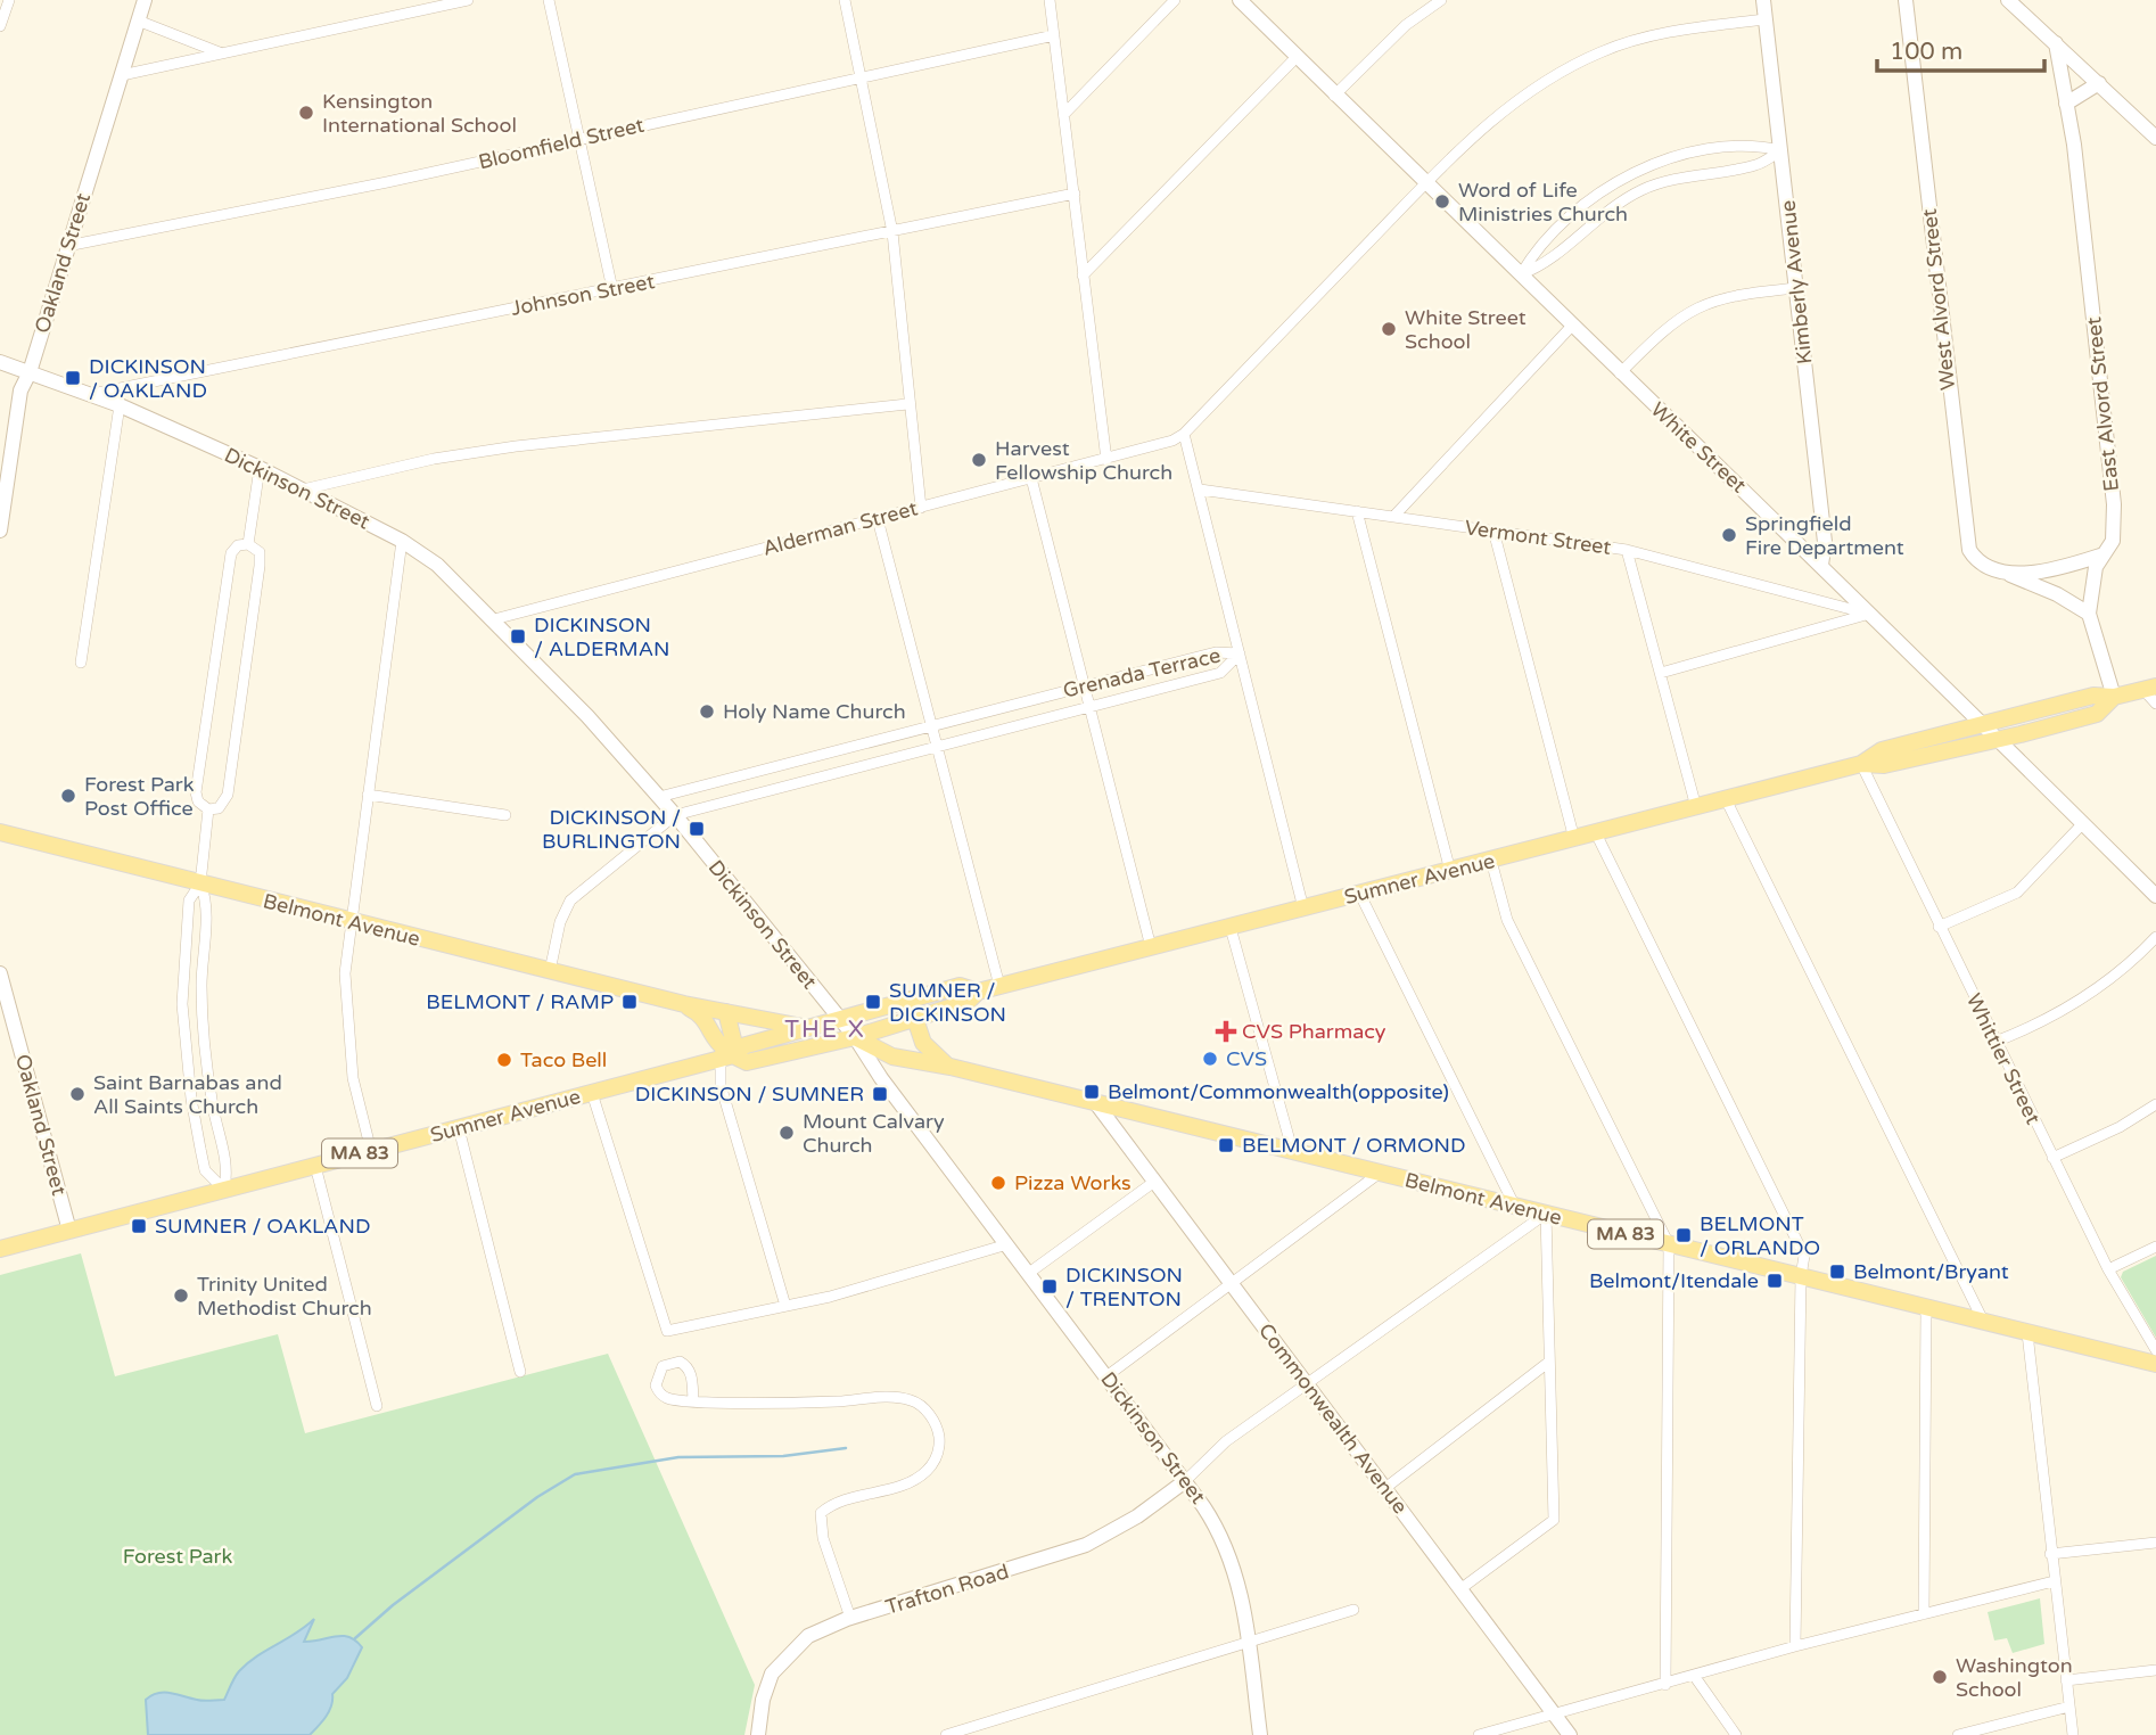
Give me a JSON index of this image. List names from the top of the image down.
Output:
{
  "streets": {
    "main road": [
      "Oakland Street",
      "Kimberly Avenue",
      "West Alvord Street",
      "East Alvord Street",
      "White Street",
      "Dickinson Street",
      "Sumner Avenue",
      "Belmont Avenue",
      "MA 83",
      "Commonwealth Avenue",
      "Trafton Road"
    ],
    "street": [
      "Bloomfield Street",
      "Johnson Street",
      "Alderman Street",
      "Vermont Street",
      "Grenada Terrace",
      "Whittier Street"
    ]
  },
  "crossings": [
    ["Bloomfield Street", "Oakland Street"],
    ["Oakland Street", "Dickinson Street"],
    ["Oakland Street", "Sumner Avenue"],
    ["Kimberly Avenue", "White Street"],
    ["Johnson Street", "Dickinson Street"],
    ["West Alvord Street", "East Alvord Street"],
    ["East Alvord Street", "Sumner Avenue"],
    ["White Street", "Vermont Street"],
    ["White Street", "Sumner Avenue"],
    ["Dickinson Street", "Alderman Street"],
    ["Dickinson Street", "Grenada Terrace"],
    ["Dickinson Street", "Sumner Avenue"],
    ["Dickinson Street", "Belmont Avenue"],
    ["Dickinson Street", "Trafton Road"],
    ["Sumner Avenue", "Belmont Avenue"],
    ["Sumner Avenue", "Whittier Street"],
    ["Belmont Avenue", "Commonwealth Avenue"]
  ],
  "districts": ["THE X"],
  "parks": ["Forest Park"],
  "places": {
    "other": [
      "Kensington International School",
      "Word of Life Ministries Church",
      "White Street School",
      "Harvest Fellowship Church",
      "Springfield Fire Department",
      "Holy Name Church",
      "Forest Park Post Office",
      "CVS",
      "Taco Bell",
      "Saint Barnabas and All Saints Church",
      "Mount Calvary Church",
      "Pizza Works",
      "Trinity United Methodist Church",
      "Washington School"
    ],
    "transit": [
      "DICKINSON / OAKLAND",
      "DICKINSON / ALDERMAN",
      "DICKINSON / BURLINGTON",
      "BELMONT / RAMP",
      "SUMNER / DICKINSON",
      "Belmont/Commonwealth(opposite)",
      "DICKINSON / SUMNER",
      "BELMONT / ORMOND",
      "SUMNER / OAKLAND",
      "BELMONT / ORLANDO",
      "Belmont/Bryant",
      "Belmont/Itendale",
      "DICKINSON / TRENTON"
    ],
    "health": ["CVS Pharmacy"]
  },
  "scale_bar": "100 m"
}
